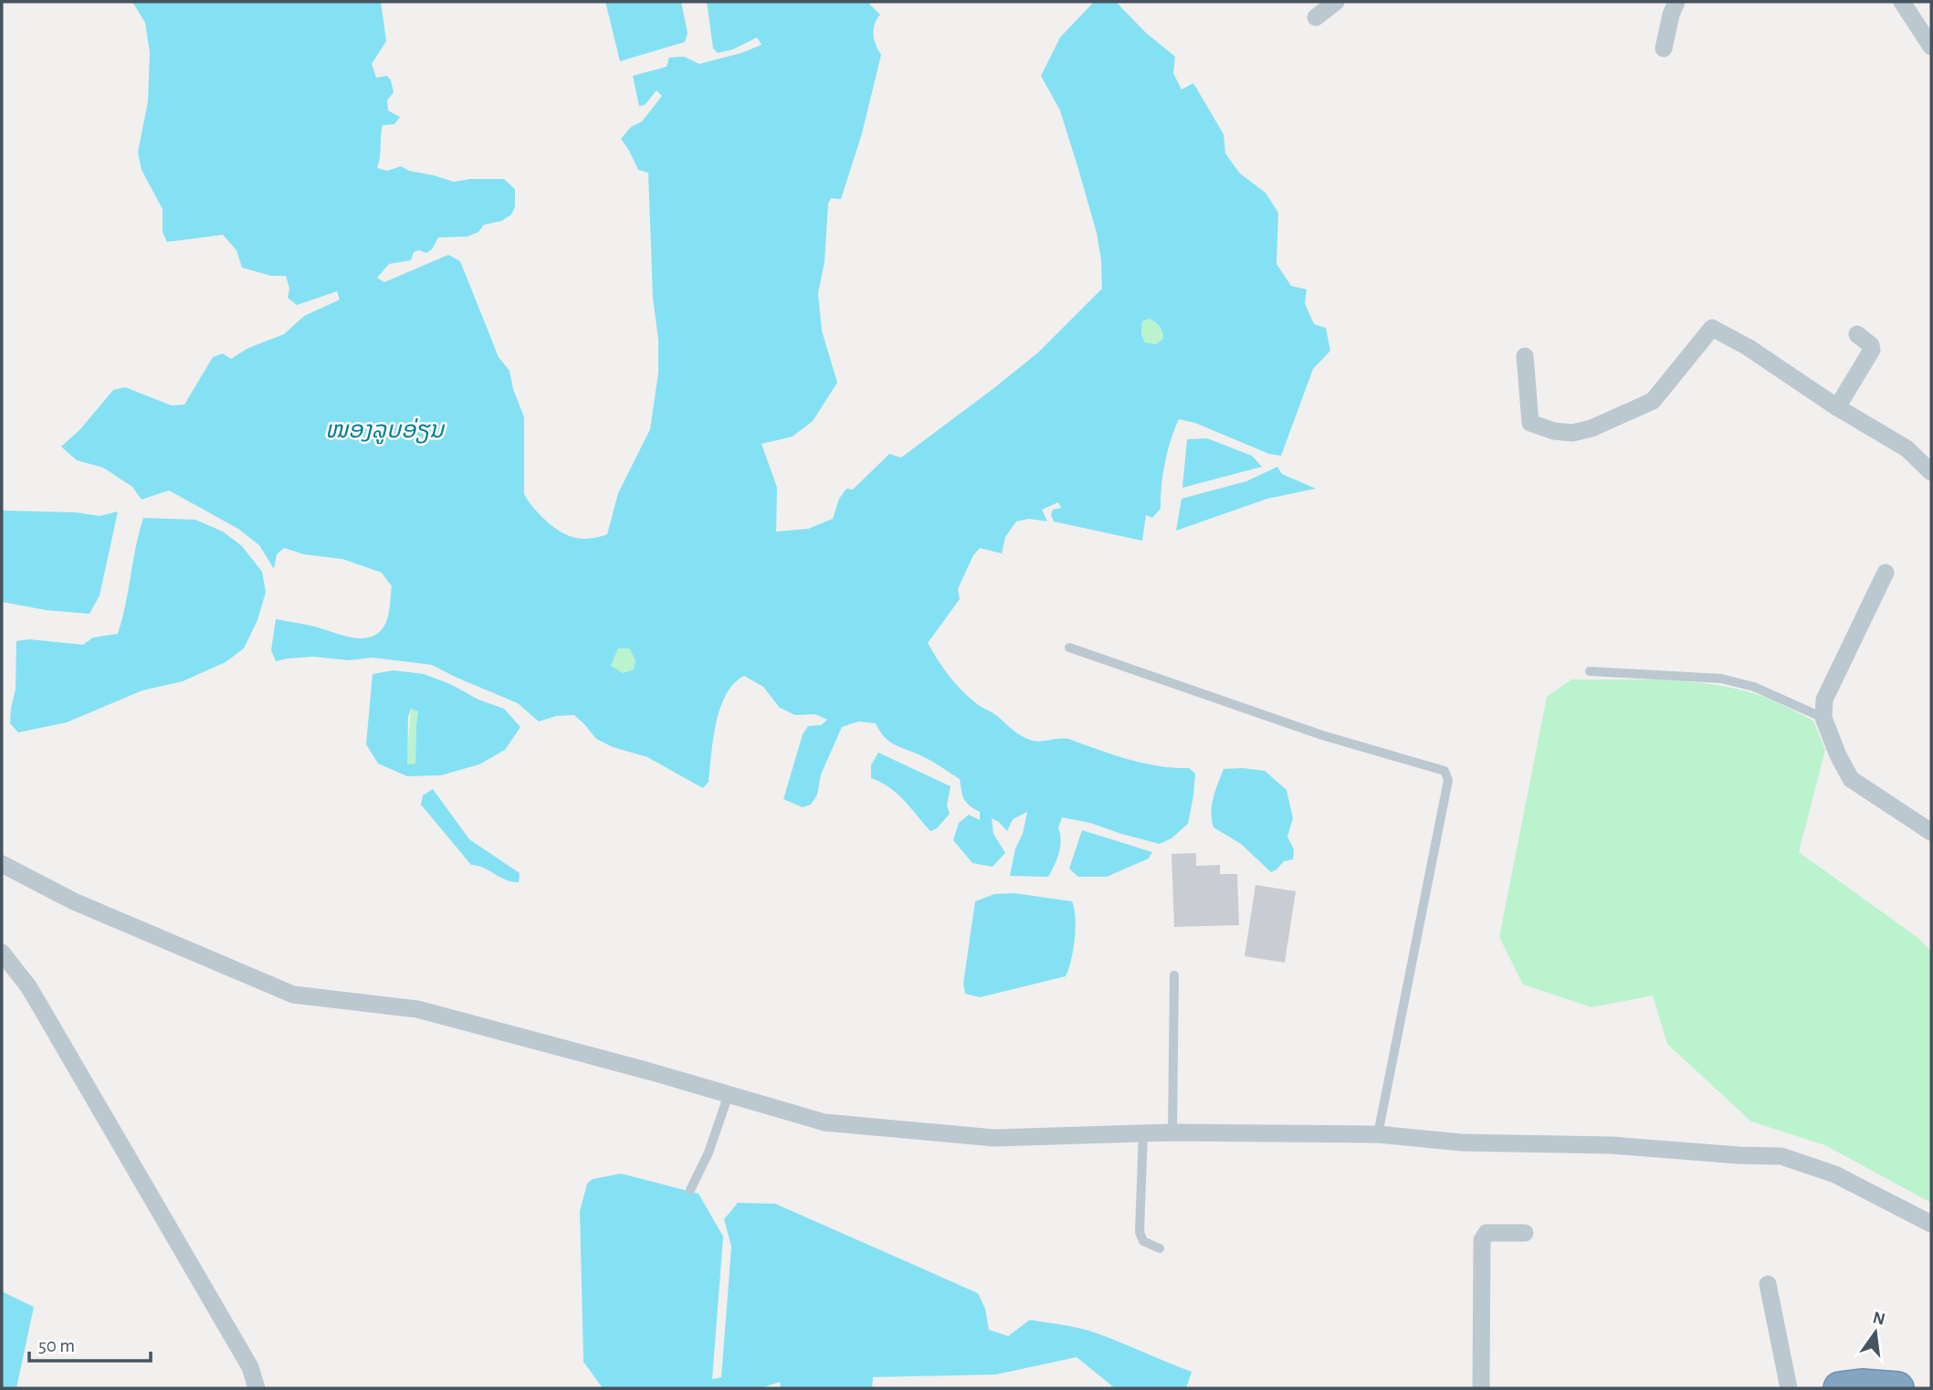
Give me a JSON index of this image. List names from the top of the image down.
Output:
{
  "water": ["ໜອງລູບອ່ຽນ"],
  "scale_bar": "50 m",
  "north": "top"
}
